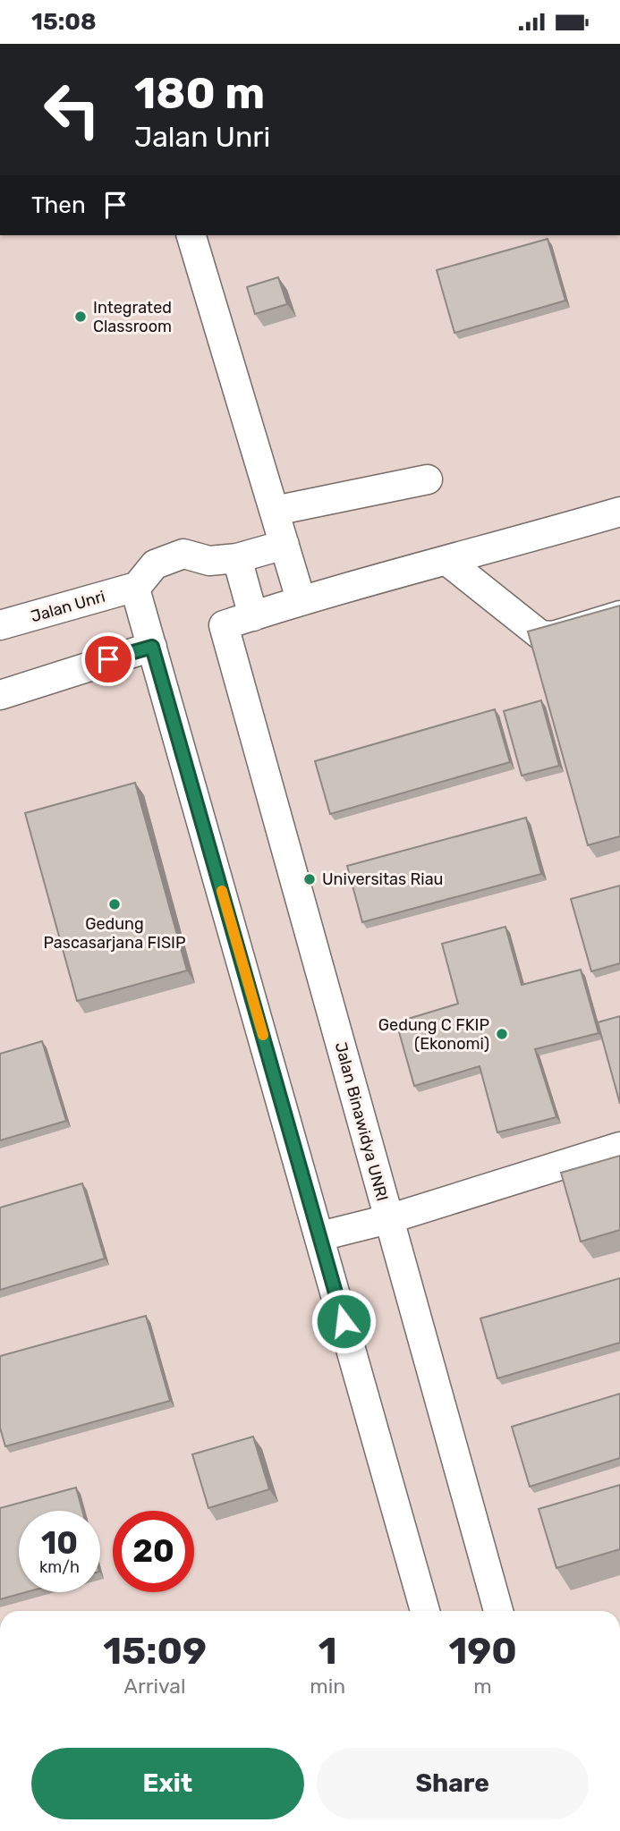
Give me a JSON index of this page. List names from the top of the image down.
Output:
{
  "streets": {
    "lane": ["Jalan Unri", "Jalan Binawidya UNRI"]
  },
  "places": [
    "Integrated Classroom",
    "Universitas Riau",
    "Gedung Pascasarjana FISIP",
    "Gedung C FKIP (Ekonomi)"
  ],
  "page": {
    "status": "15:08",
    "turn": ["180 m", "Jalan Unri"],
    "then": "Then",
    "speed": "10 km/h",
    "limit": "20",
    "eta": [
      "15:09",
      "Arrival",
      "1",
      "min",
      "190",
      "m"
    ],
    "buttons": ["Exit", "Share"]
  }
}
